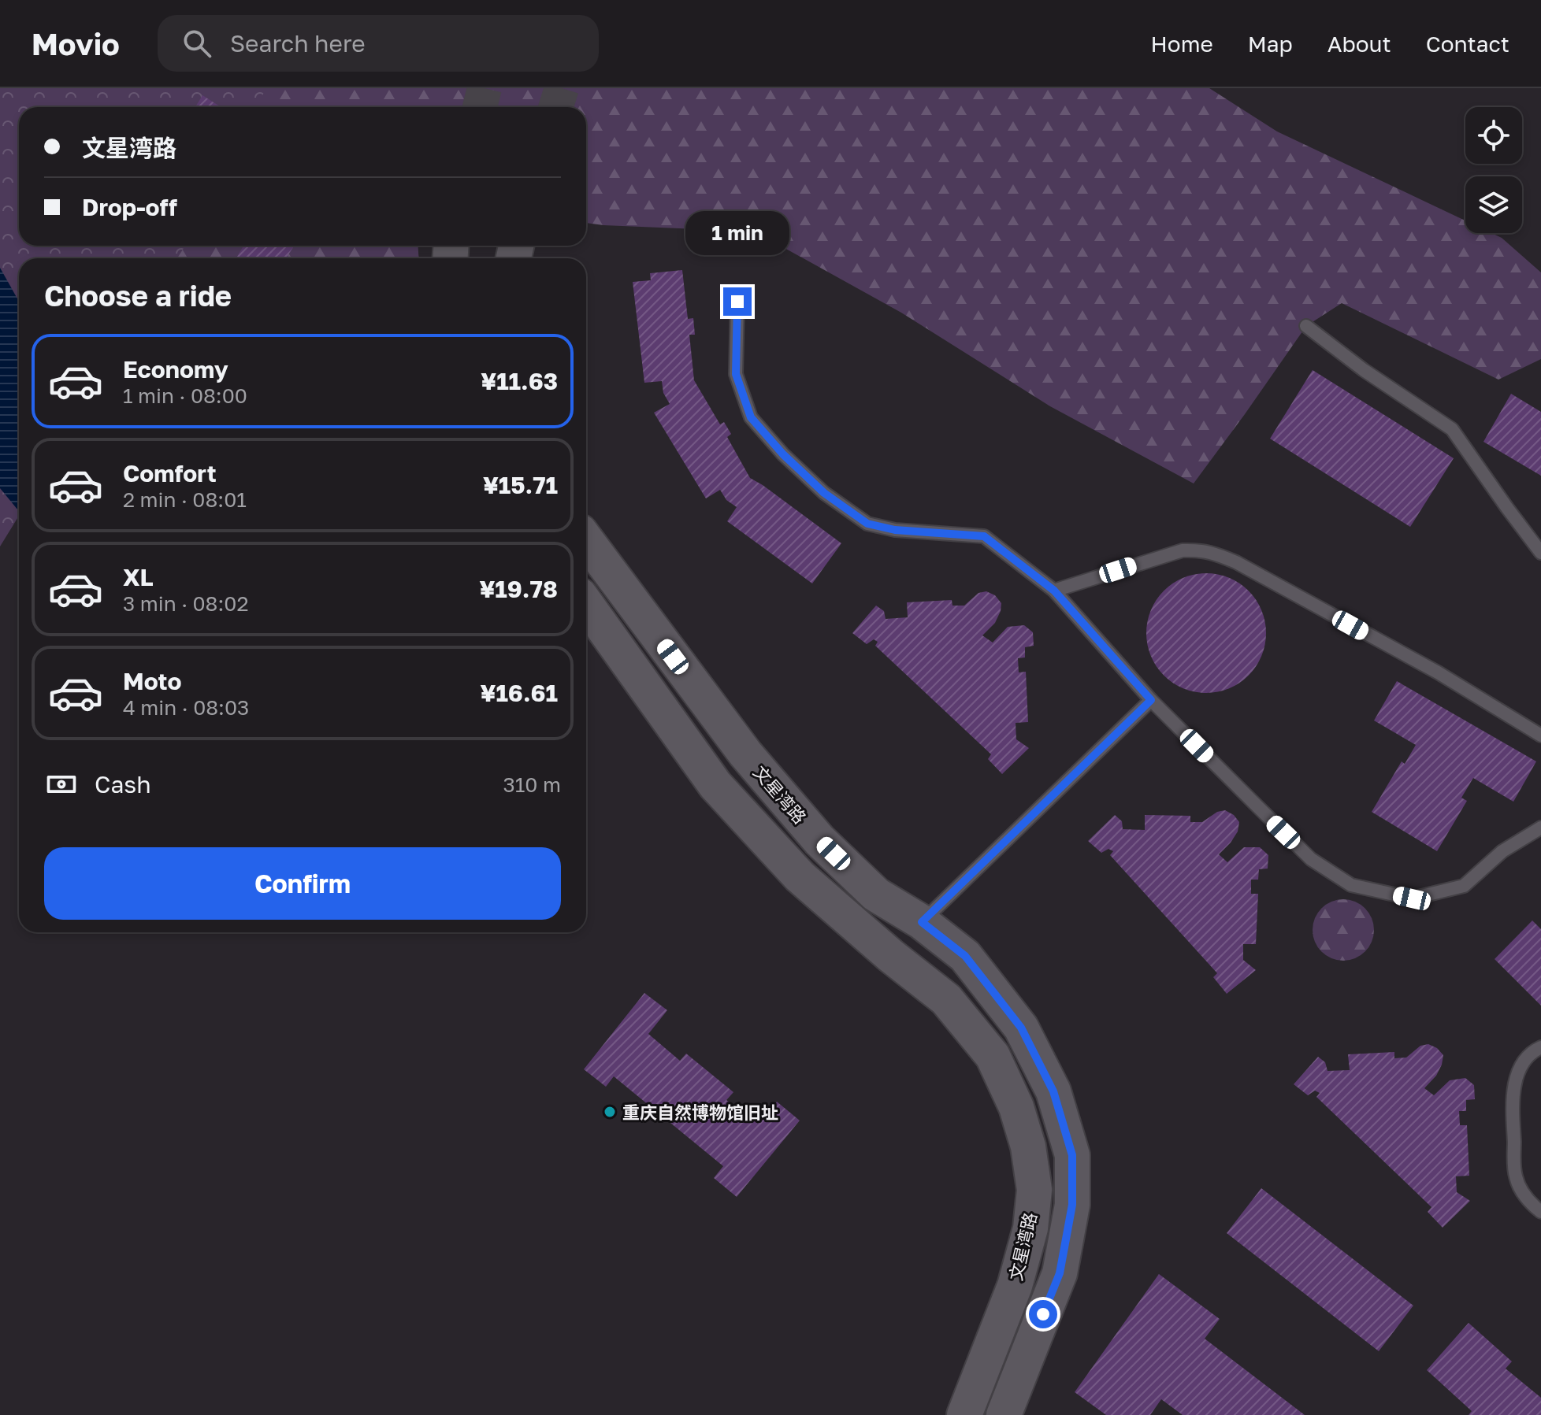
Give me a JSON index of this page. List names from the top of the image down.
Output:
{
  "streets": {
    "main road": ["文星湾路"]
  },
  "places": ["重庆自然博物馆旧址"],
  "page": {
    "header": "Movio",
    "search": "Search here",
    "nav": [
      "Home",
      "Map",
      "About",
      "Contact"
    ],
    "banner": ["文星湾路", "Drop-off"],
    "bubble": "1 min",
    "heading": "Choose a ride",
    "list": [
      {
        "name": "Economy",
        "note": "1 min · 08:00",
        "value": "¥11.63"
      },
      {
        "name": "Comfort",
        "note": "2 min · 08:01",
        "value": "¥15.71"
      },
      {
        "name": "XL",
        "note": "3 min · 08:02",
        "value": "¥19.78"
      },
      {
        "name": "Moto",
        "note": "4 min · 08:03",
        "value": "¥16.61"
      }
    ],
    "pay": ["Cash", "310 m"],
    "buttons": "Confirm"
  }
}
